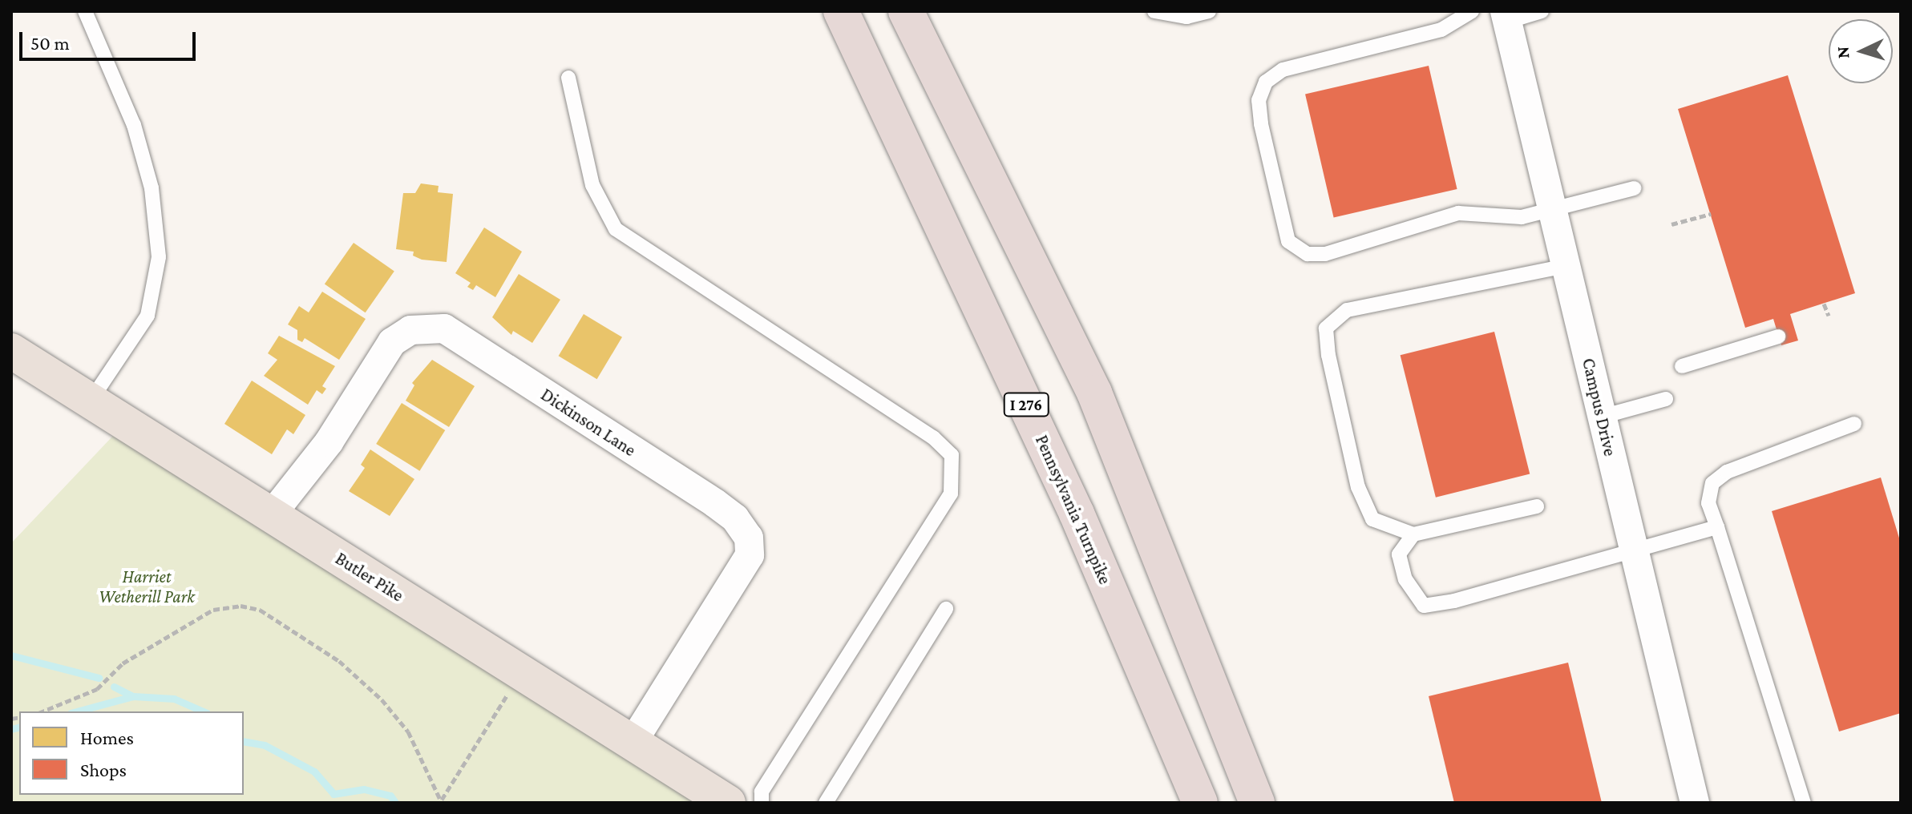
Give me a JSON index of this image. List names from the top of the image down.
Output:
{
  "streets": {
    "highway": ["I 276", "Pennsylvania Turnpike"],
    "main road": ["Butler Pike"],
    "street": ["Campus Drive", "Dickinson Lane"]
  },
  "crossings": [
    ["Dickinson Lane", "Butler Pike"]
  ],
  "parks": ["Harriet Wetherill Park"],
  "legend": ["Homes", "Shops"],
  "scale_bar": "50 m",
  "north": "left"
}
